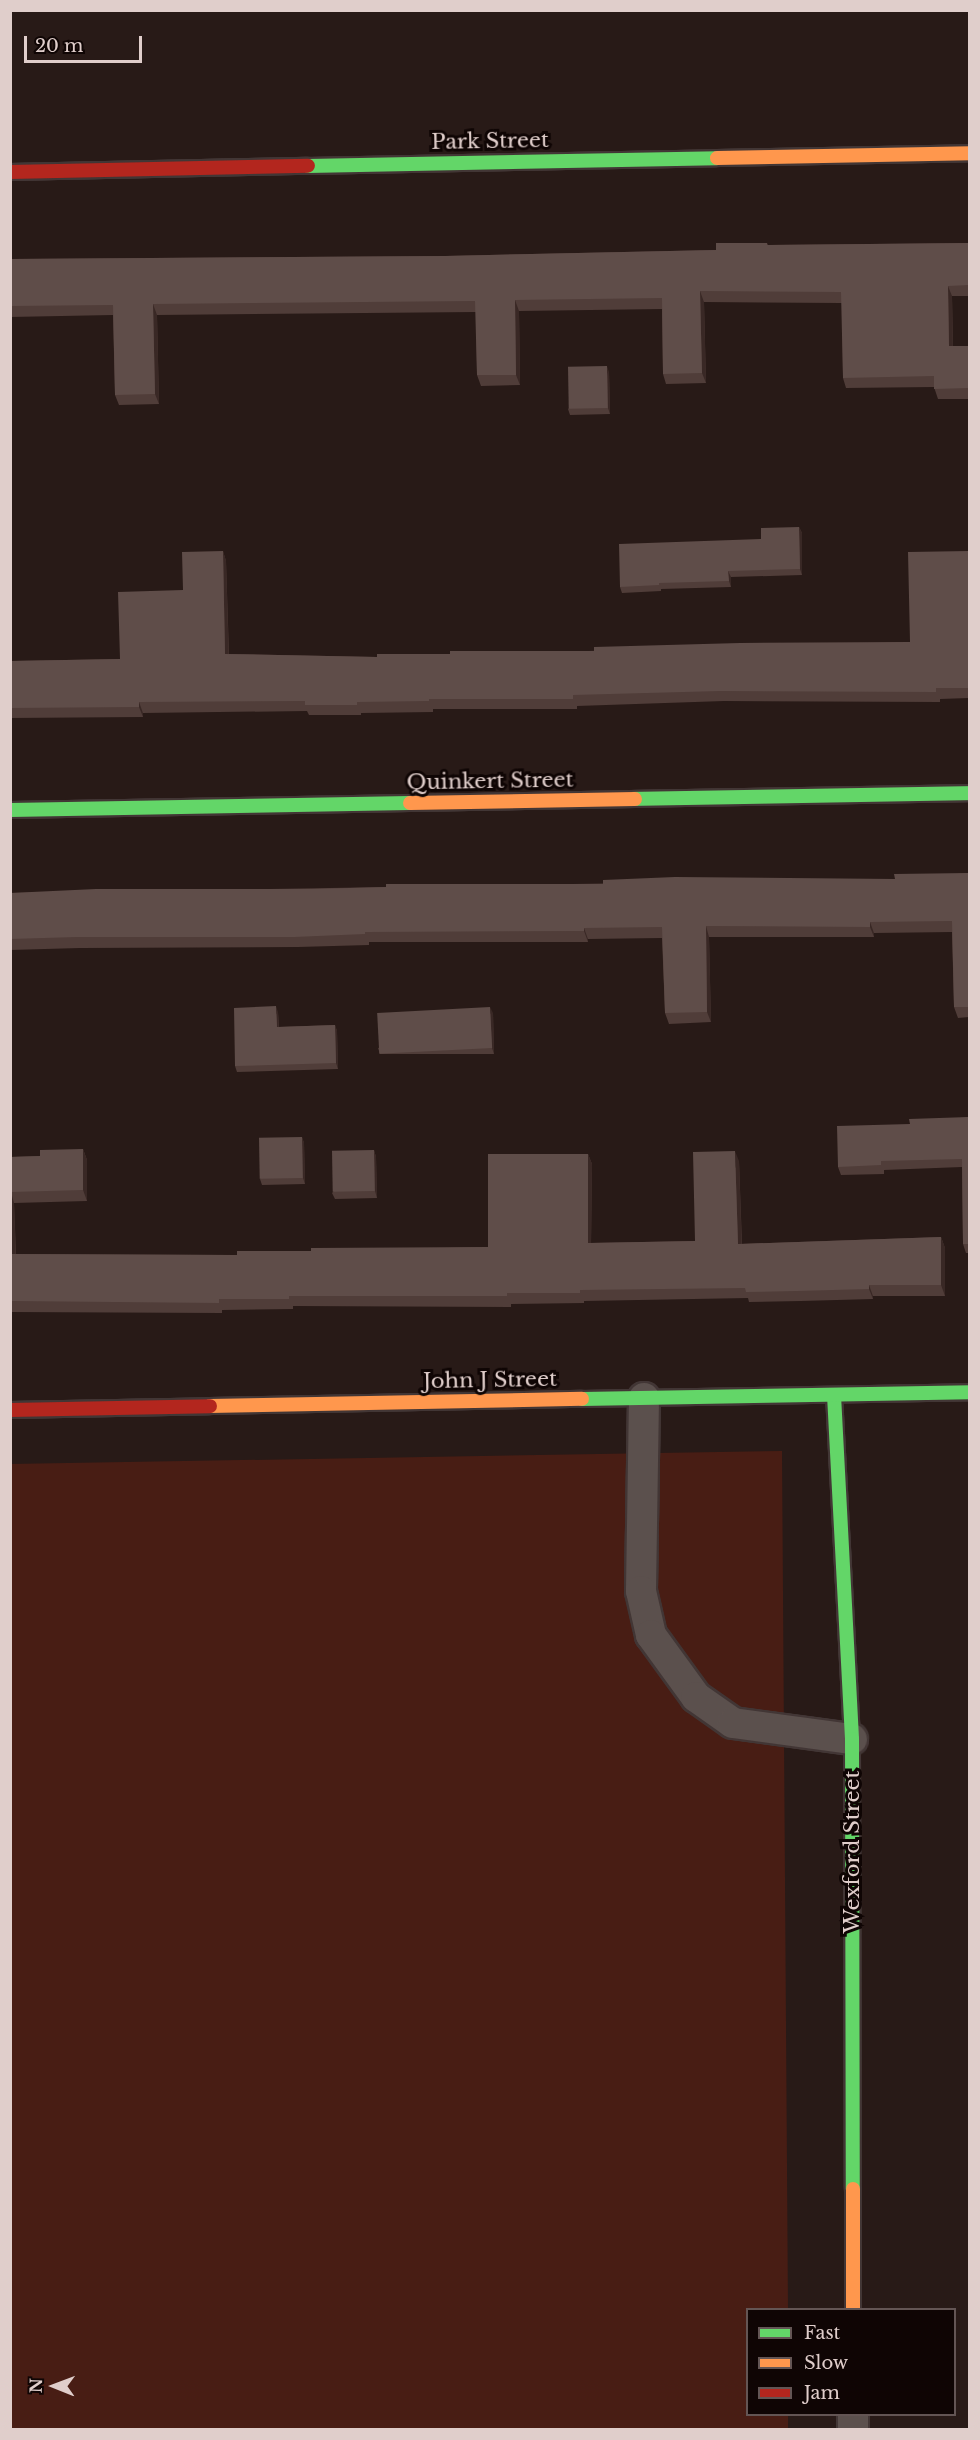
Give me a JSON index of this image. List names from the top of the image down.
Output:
{
  "streets": {
    "street": [
      "Park Street",
      "Quinkert Street",
      "John J Street",
      "Wexford Street"
    ]
  },
  "crossings": [
    ["John J Street", "Wexford Street"]
  ],
  "legend": ["Fast", "Slow", "Jam"],
  "scale_bar": "20 m",
  "north": "left"
}
